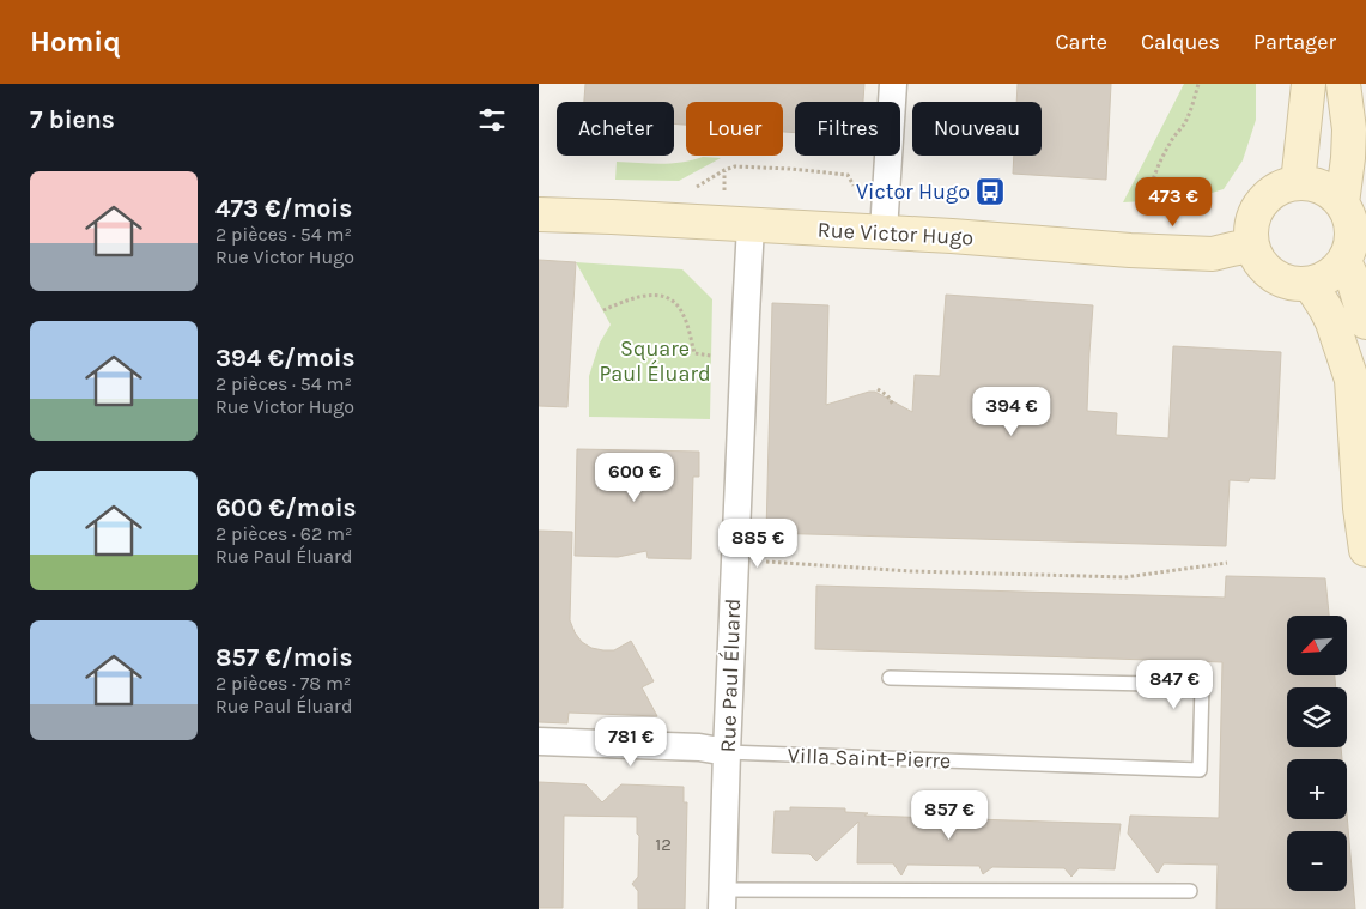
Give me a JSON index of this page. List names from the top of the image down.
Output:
{
  "streets": {
    "main road": ["Rue Victor Hugo"],
    "street": ["Rue Paul Éluard", "Villa Saint-Pierre"]
  },
  "crossings": [
    ["Rue Victor Hugo", "Rue Paul Éluard"],
    ["Rue Paul Éluard", "Villa Saint-Pierre"]
  ],
  "parks": ["Square Paul Éluard"],
  "places": {
    "bus stop": ["Victor Hugo"]
  },
  "house_numbers": ["12"],
  "north": "bottom left",
  "page": {
    "header": "Homiq",
    "nav": ["Carte", "Calques", "Partager"],
    "heading": "7 biens",
    "chip": [
      "Acheter",
      "Louer",
      "Filtres",
      "Nouveau"
    ],
    "list": [
      {
        "name": "473 €/mois",
        "note": "2 pièces · 54 m² · Rue Victor Hugo"
      },
      {
        "name": "394 €/mois",
        "note": "2 pièces · 54 m² · Rue Victor Hugo"
      },
      {
        "name": "600 €/mois",
        "note": "2 pièces · 62 m² · Rue Paul Éluard"
      },
      {
        "name": "857 €/mois",
        "note": "2 pièces · 78 m² · Rue Paul Éluard"
      }
    ],
    "price": [
      "473 €",
      "394 €",
      "600 €",
      "885 €",
      "847 €",
      "781 €",
      "857 €"
    ],
    "map_buttons": ["+", "−"]
  }
}
